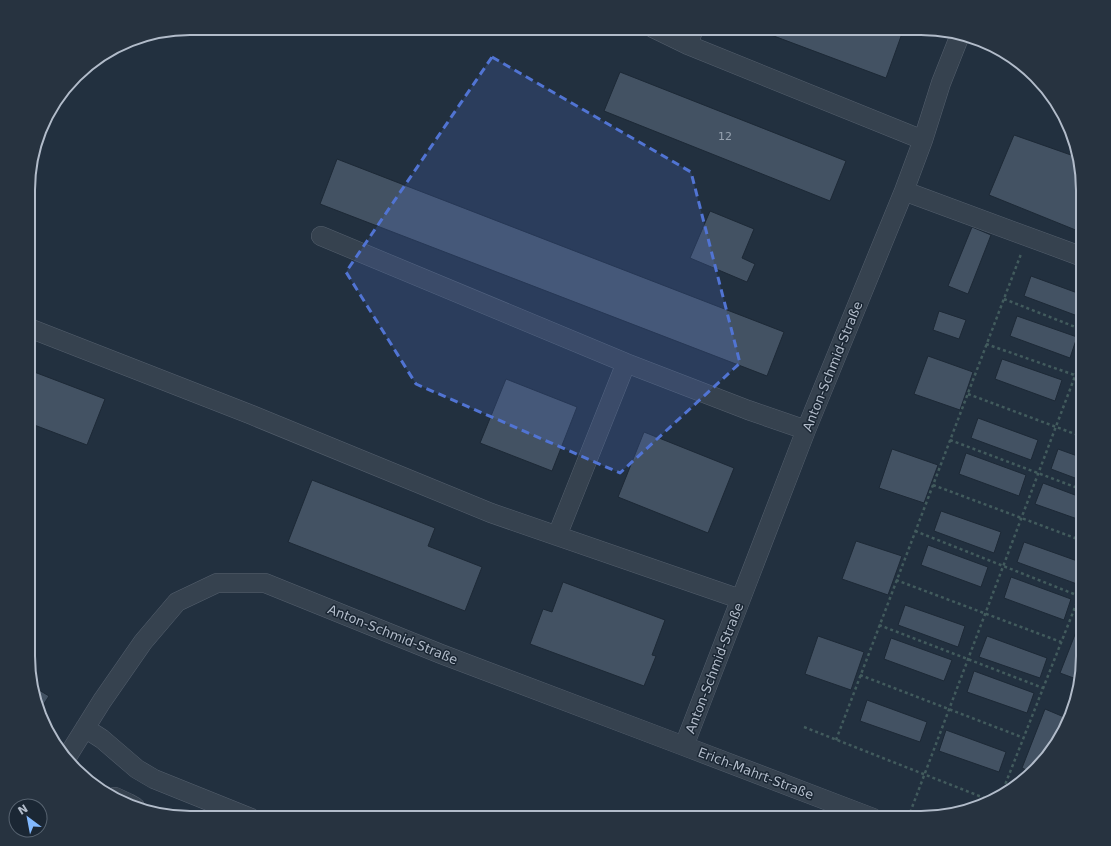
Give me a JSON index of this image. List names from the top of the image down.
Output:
{
  "streets": {
    "street": ["Anton-Schmid-Straße", "Erich-Mahrt-Straße"]
  },
  "crossings": [
    ["Anton-Schmid-Straße", "Erich-Mahrt-Straße"]
  ],
  "house_numbers": ["12"],
  "north": "top left"
}
